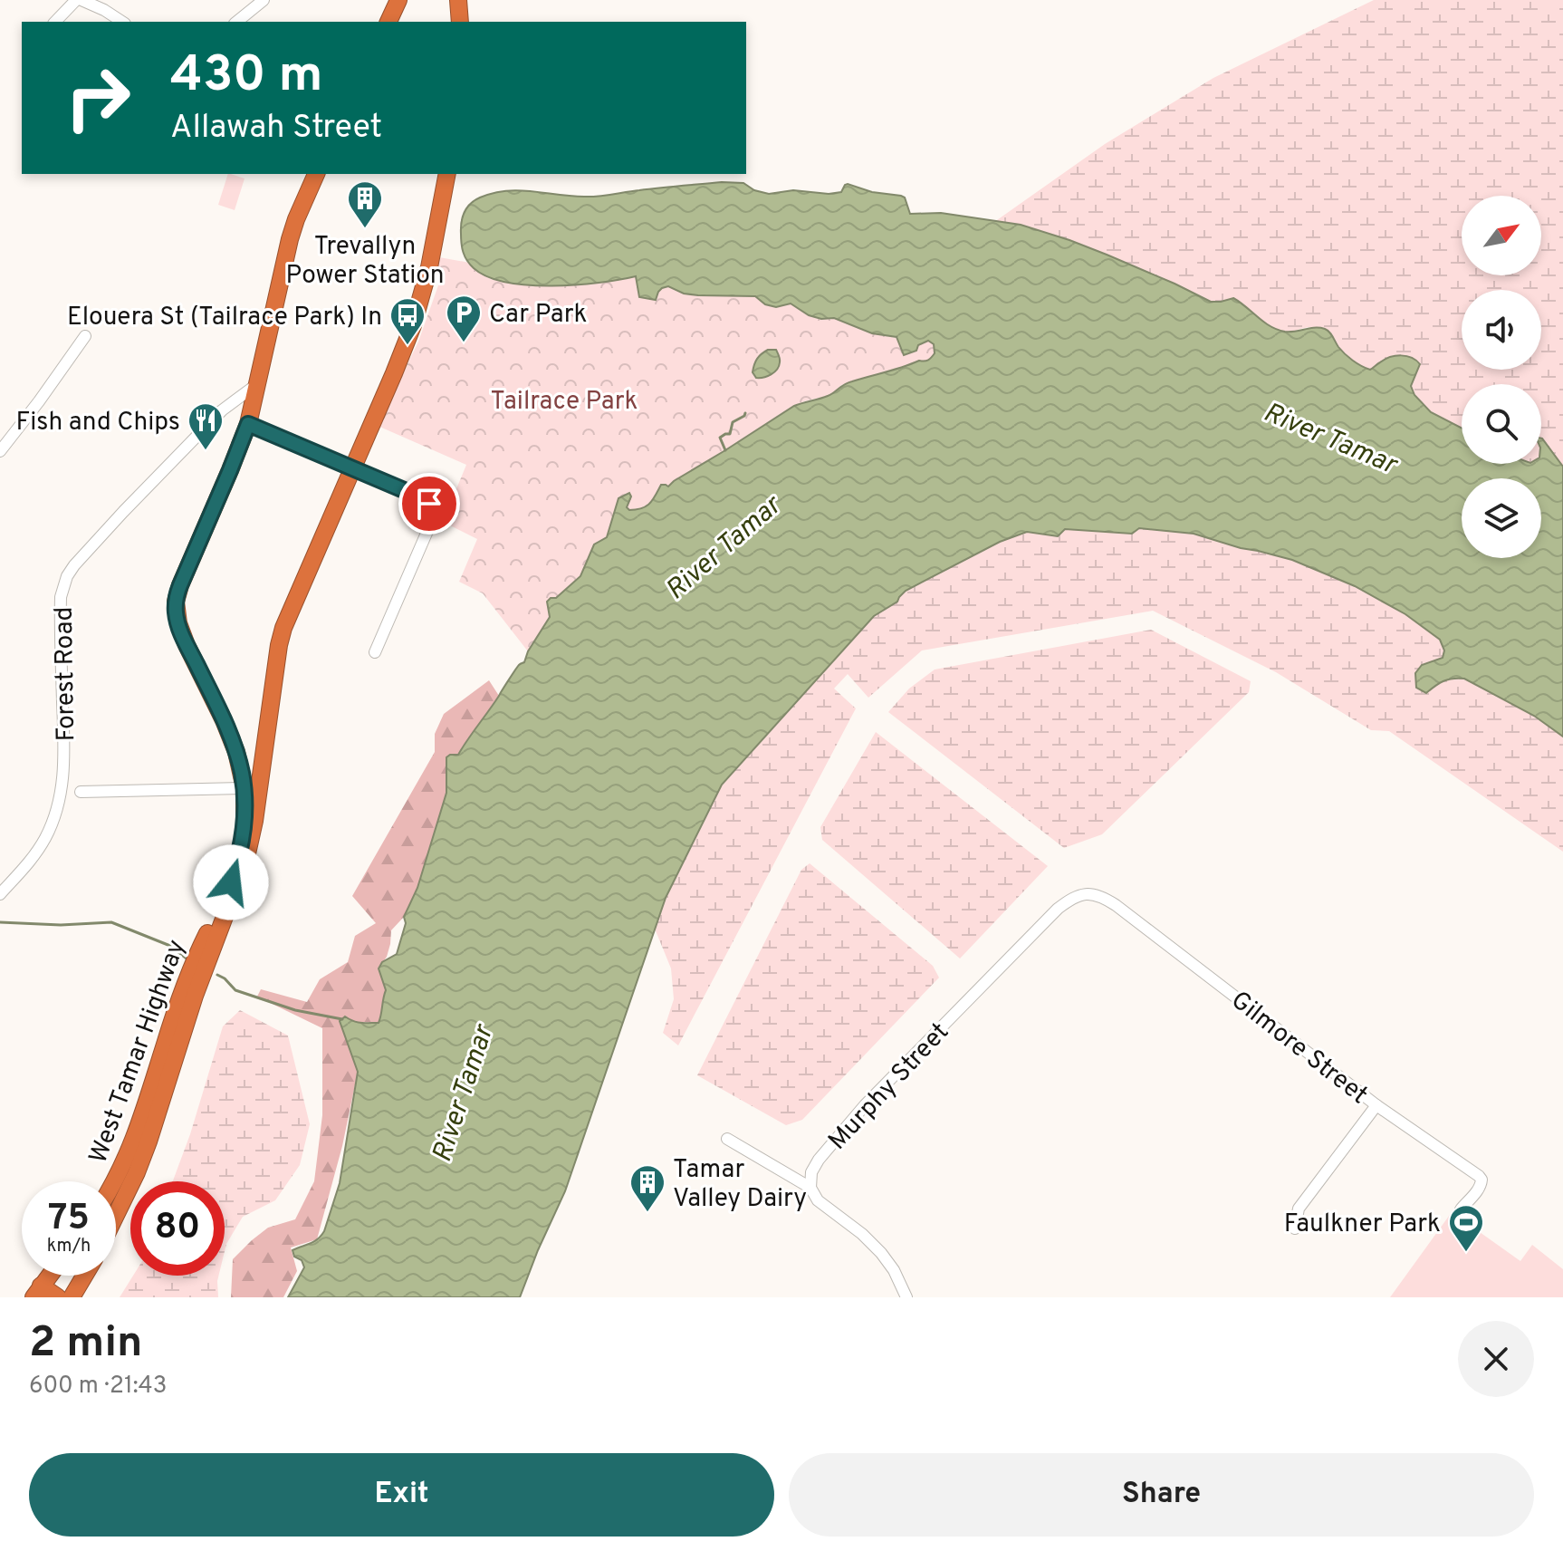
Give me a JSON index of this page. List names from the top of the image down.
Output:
{
  "streets": {
    "highway": ["West Tamar Highway"],
    "street": ["Forest Road", "Gilmore Street", "Murphy Street"]
  },
  "crossings": [
    ["Forest Road", "West Tamar Highway"],
    ["Gilmore Street", "Murphy Street"]
  ],
  "water": ["River Tamar"],
  "parks": ["Tailrace Park"],
  "places": {
    "building": ["Trevallyn Power Station", "Tamar Valley Dairy"],
    "parking": ["Car Park"],
    "bus stop": ["Elouera St (Tailrace Park) In"],
    "restaurant": ["Fish and Chips"],
    "sports": ["Faulkner Park"]
  },
  "north": "top right",
  "page": {
    "turn": ["430 m", "Allawah Street"],
    "speed": "75 km/h",
    "limit": "80",
    "heading": ["2 min", "600 m · 21:43"],
    "buttons": ["Exit", "Share"]
  }
}
